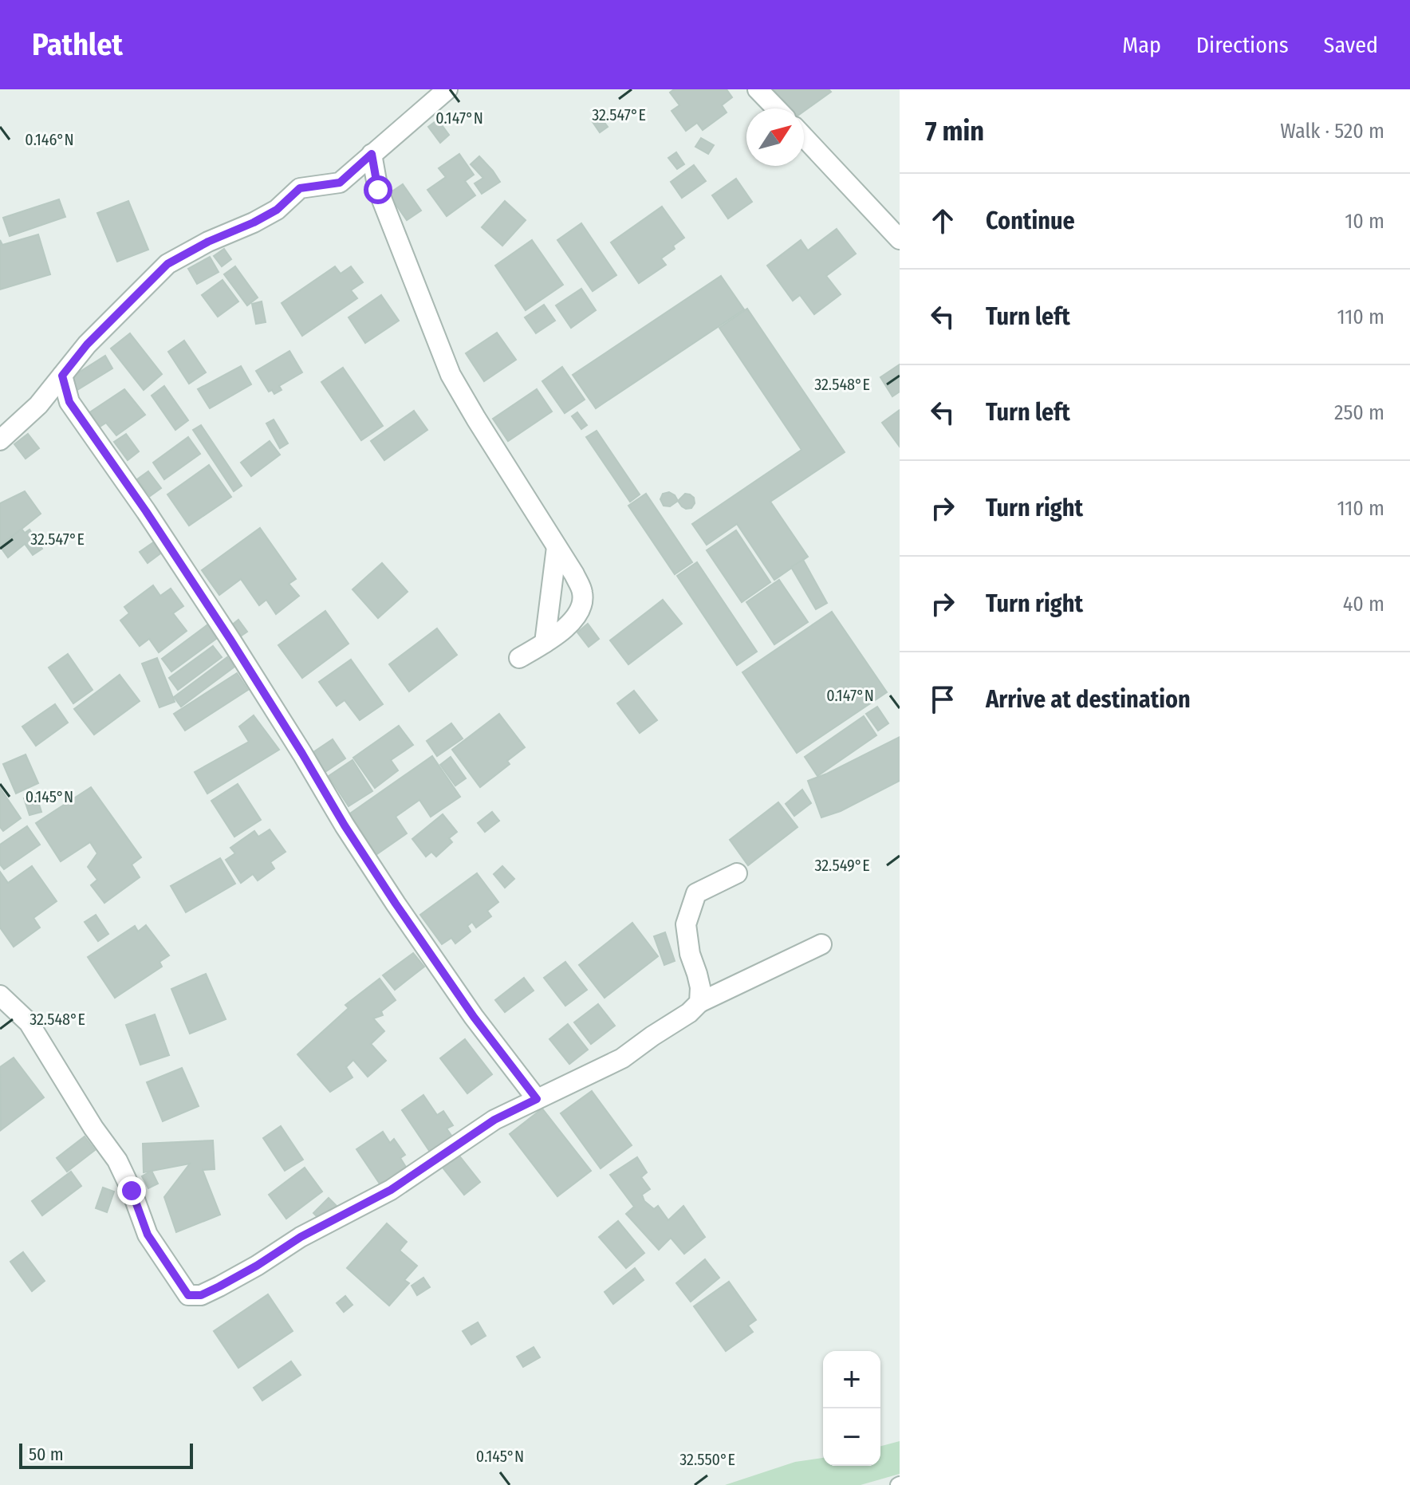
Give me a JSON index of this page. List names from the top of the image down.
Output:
{
  "scale_bar": "50 m",
  "north": "top right",
  "page": {
    "header": "Pathlet",
    "nav": ["Map", "Directions", "Saved"],
    "heading": ["7 min", "Walk · 520 m"],
    "list": [
      ["Continue", "10 m"],
      ["Turn left", "110 m"],
      ["Turn left", "250 m"],
      ["Turn right", "110 m"],
      ["Turn right", "40 m"],
      "Arrive at destination"
    ],
    "map_buttons": ["+", "−"],
    "scale": "50 m"
  },
  "coordinates": [
    "32.547°E",
    "0.147°N",
    "0.146°N",
    "32.548°E",
    "0.145°N",
    "32.549°E",
    "32.550°E"
  ]
}
